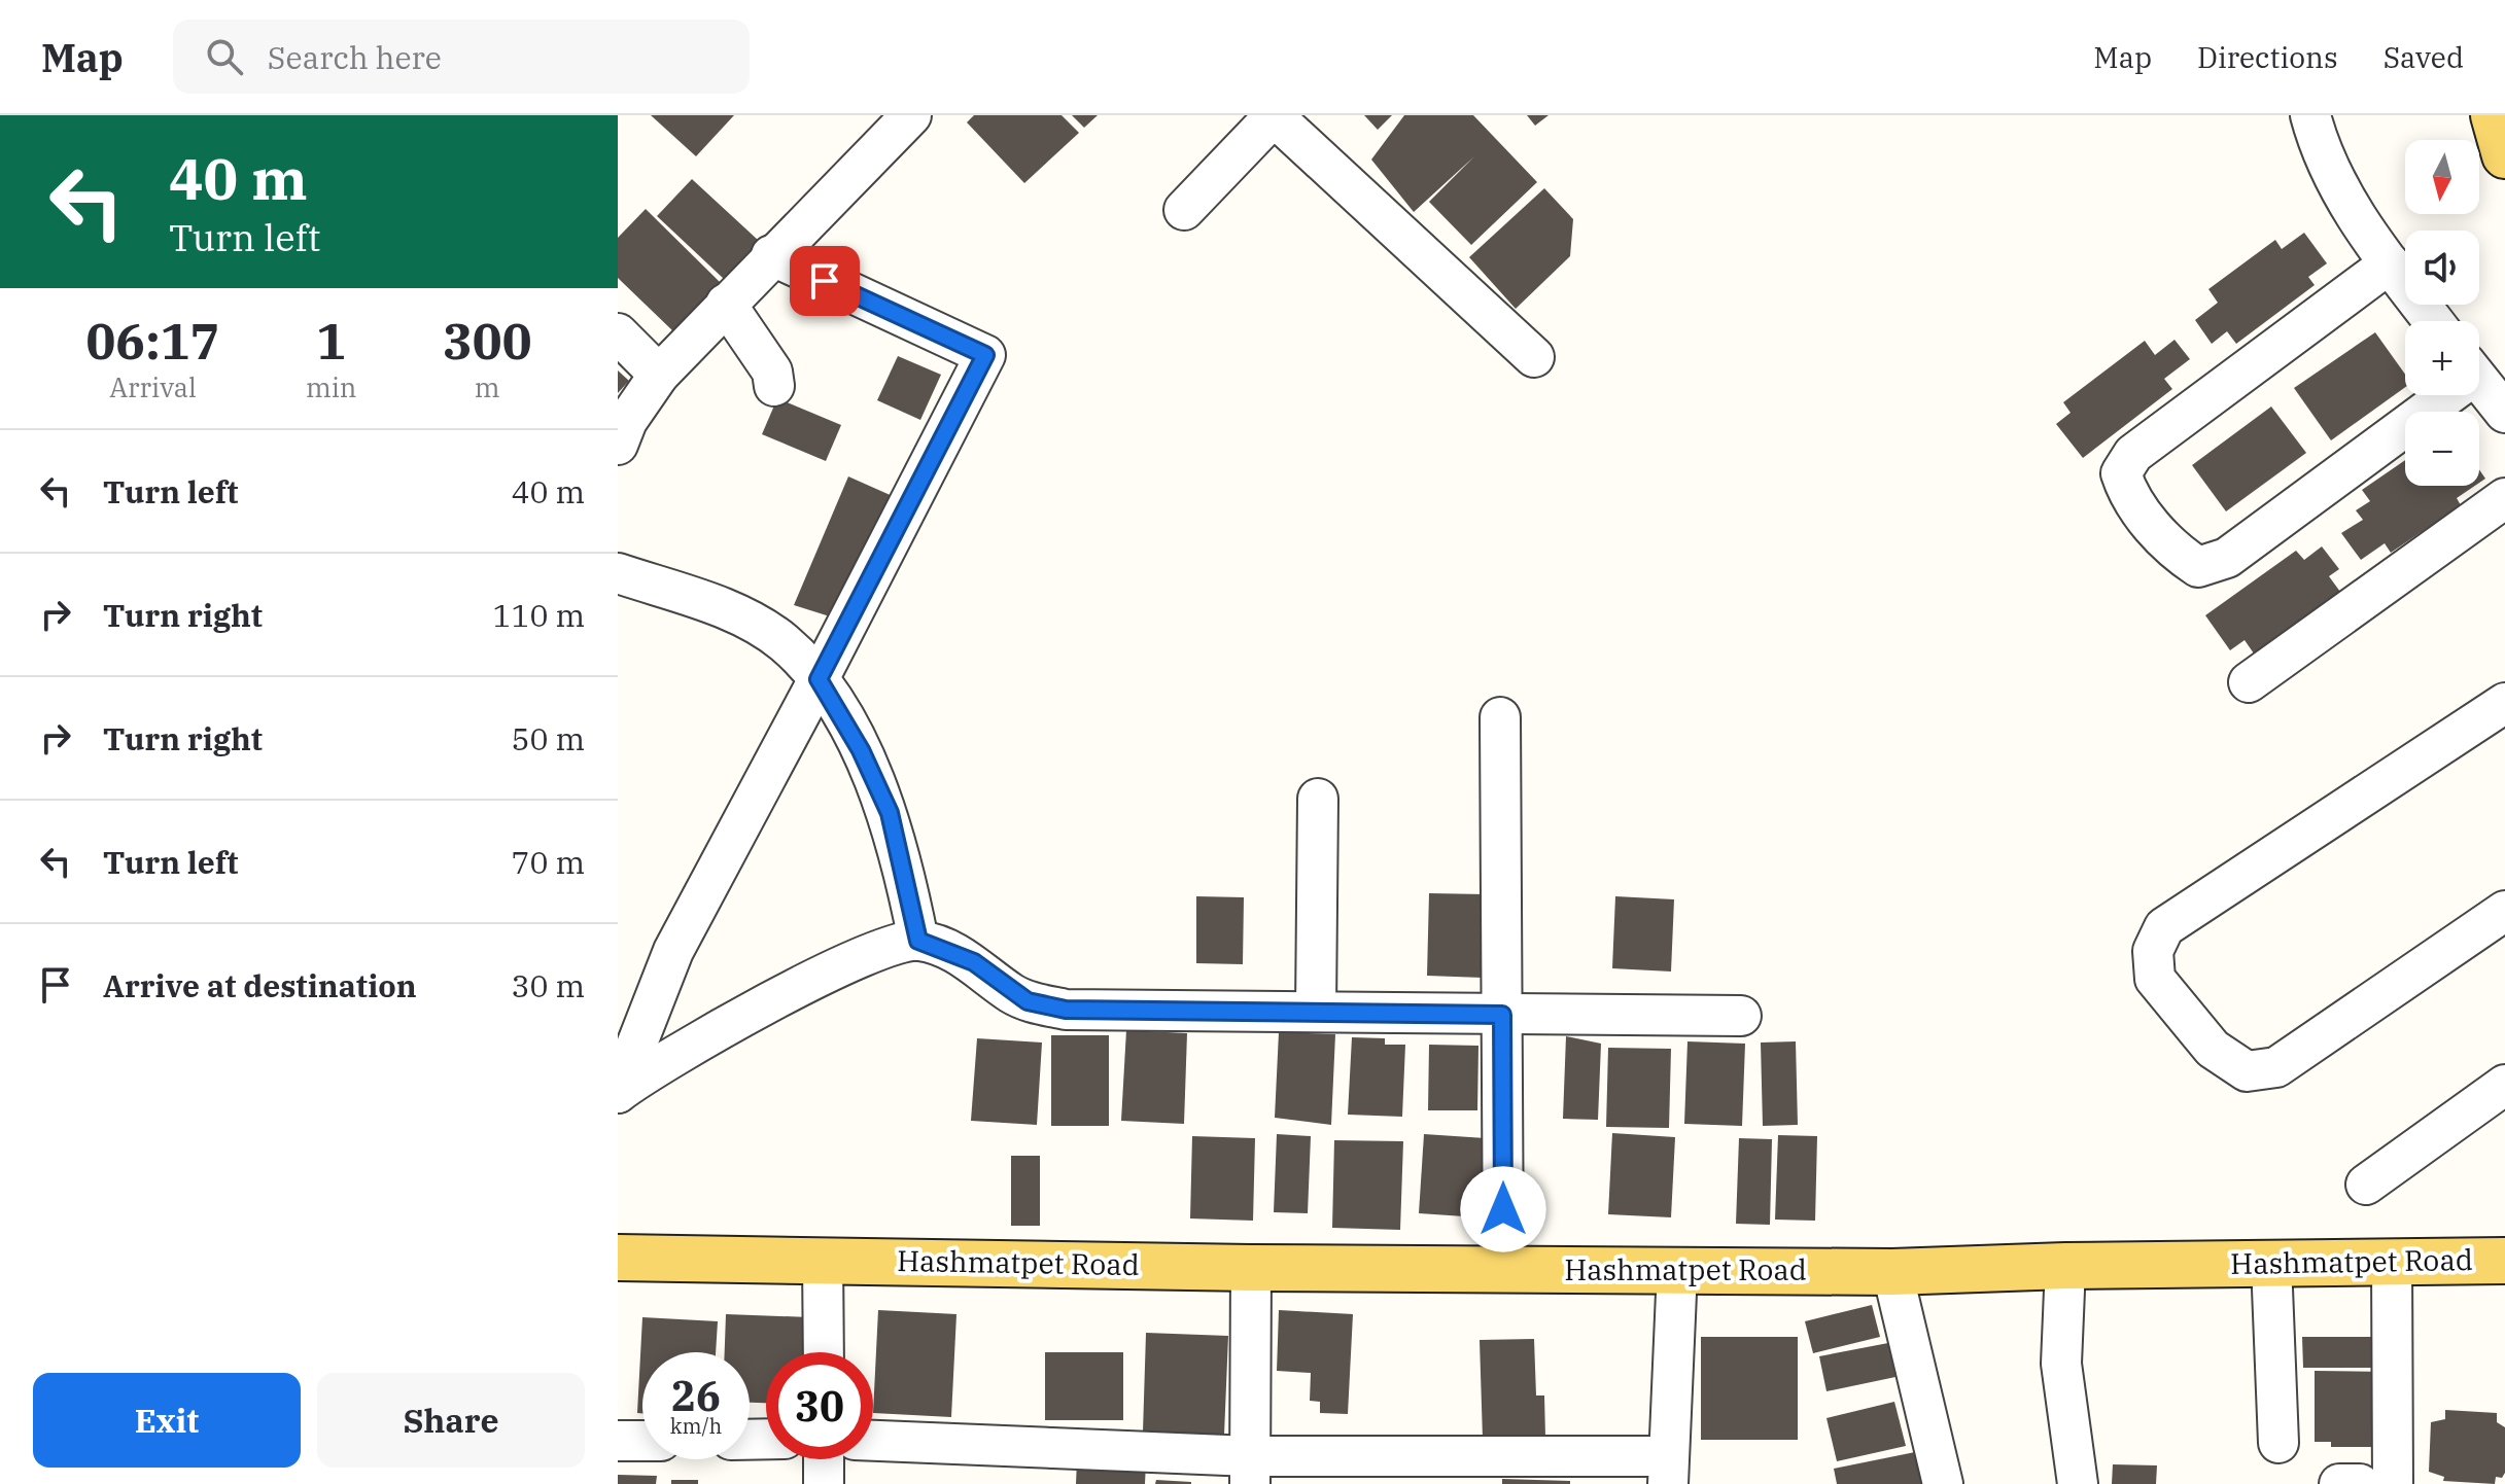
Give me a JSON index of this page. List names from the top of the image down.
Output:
{
  "streets": {
    "main road": ["Hashmatpet Road"]
  },
  "north": "bottom",
  "page": {
    "header": "Map",
    "search": "Search here",
    "nav": ["Map", "Directions", "Saved"],
    "turn": ["40 m", "Turn left"],
    "map_buttons": ["+", "−"],
    "eta": [
      "06:17",
      "Arrival",
      "1",
      "min",
      "300",
      "m"
    ],
    "list": [
      {
        "name": "Turn left",
        "value": "40 m"
      },
      {
        "name": "Turn right",
        "value": "110 m"
      },
      {
        "name": "Turn right",
        "value": "50 m"
      },
      {
        "name": "Turn left",
        "value": "70 m"
      },
      {
        "name": "Arrive at destination",
        "value": "30 m"
      }
    ],
    "speed": "26 km/h",
    "limit": "30",
    "buttons": ["Exit", "Share"]
  }
}
